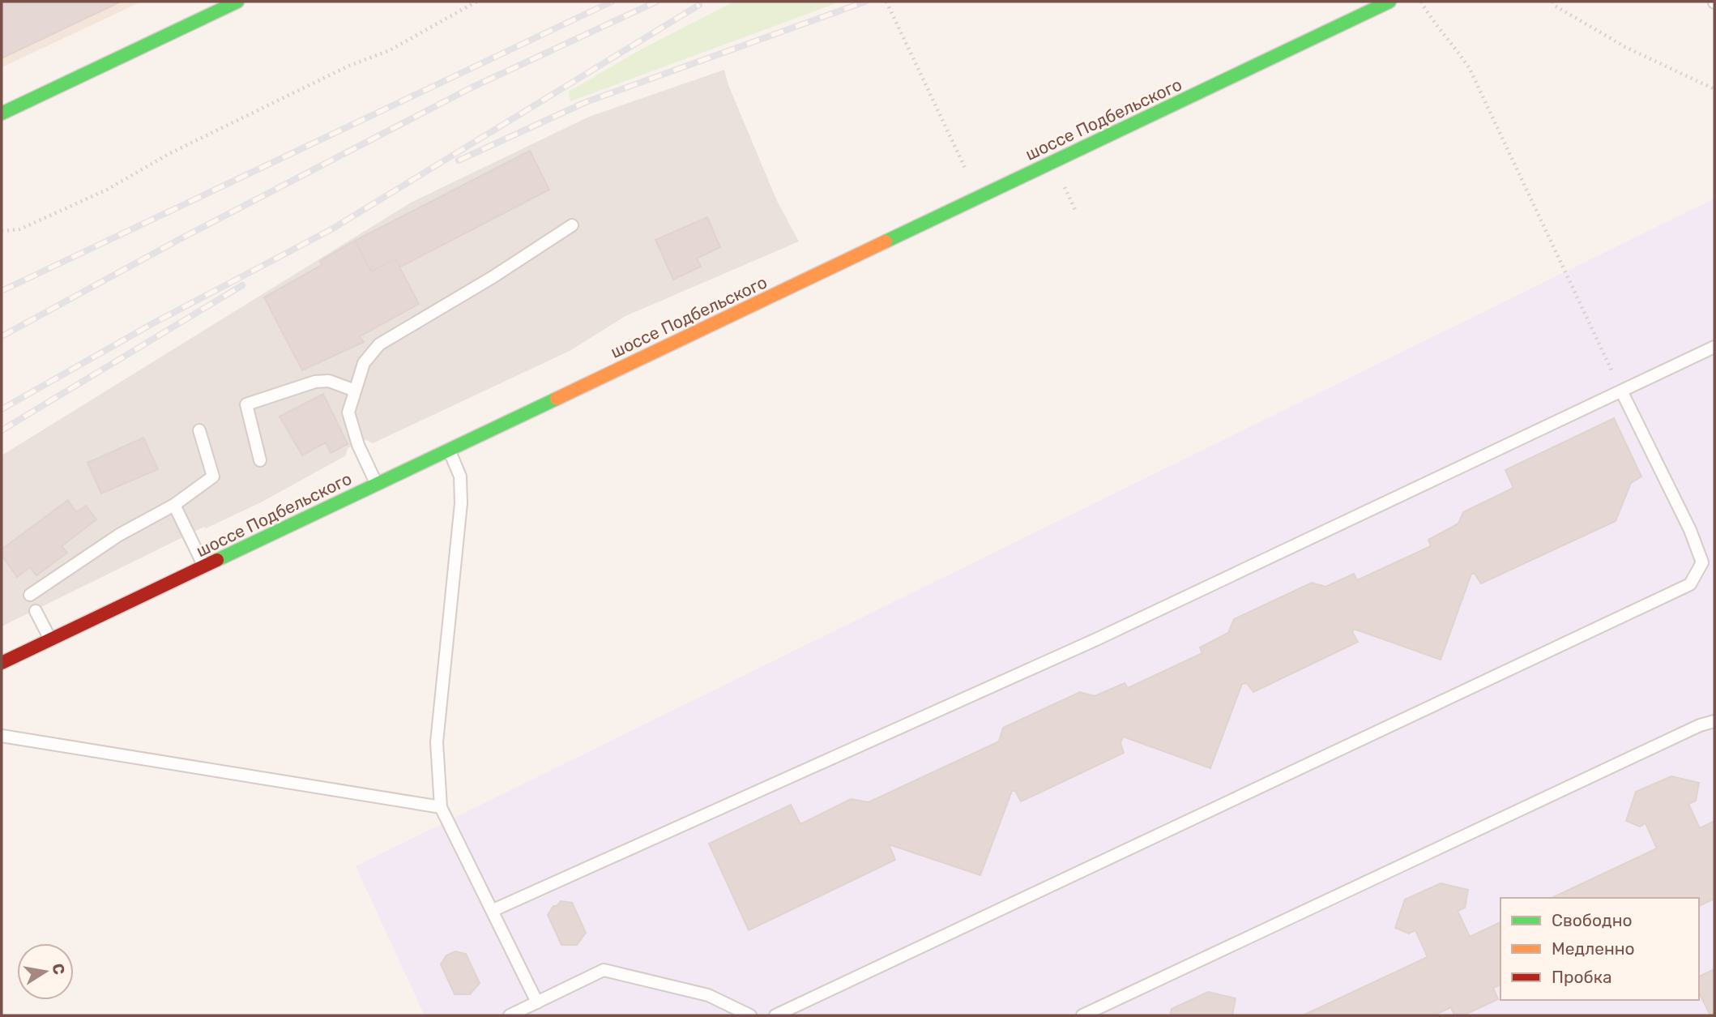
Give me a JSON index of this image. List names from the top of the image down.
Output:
{
  "streets": {
    "street": ["шоссе Подбельского"]
  },
  "legend": ["Свободно", "Медленно", "Пробка"],
  "north": "right"
}
